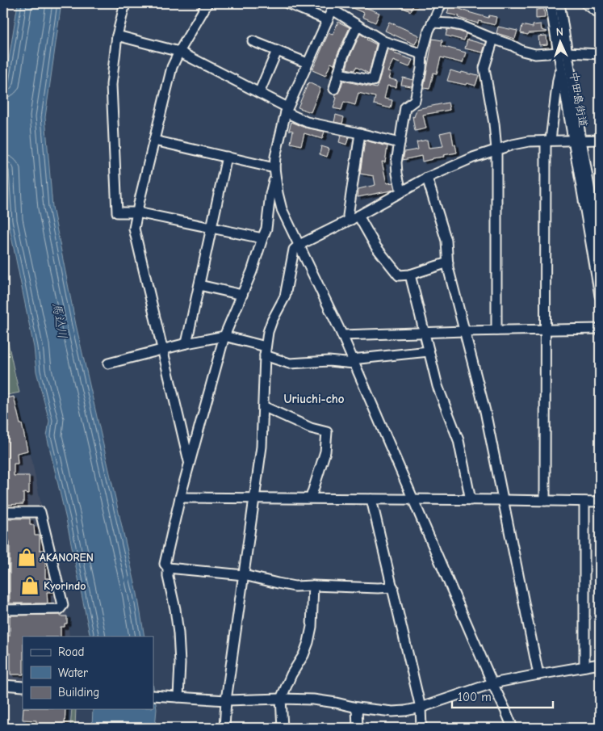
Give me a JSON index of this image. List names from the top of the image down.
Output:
{
  "streets": {
    "street": ["中田島街道"]
  },
  "districts": ["Uriuchi-cho"],
  "water": ["馬込川"],
  "places": {
    "shop": ["AKANOREN", "Kyorindo"]
  },
  "legend": ["Road", "Water", "Building"],
  "scale_bar": "100 m",
  "north": "top"
}
